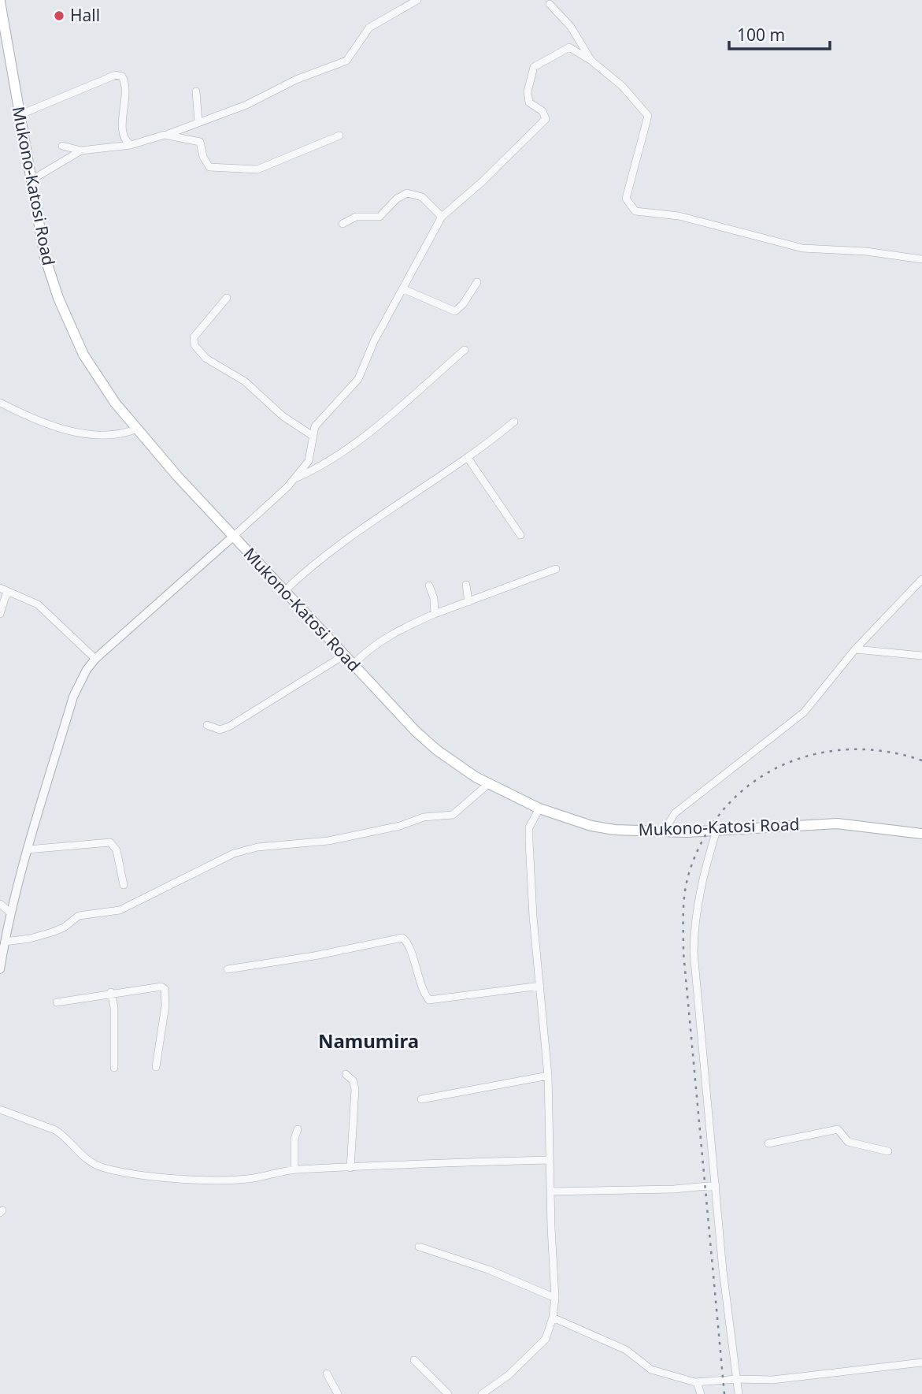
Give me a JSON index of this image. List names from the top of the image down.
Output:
{
  "streets": {
    "main road": ["Mukono-Katosi Road"]
  },
  "districts": ["Namumira"],
  "places": ["Hall"],
  "scale_bar": "100 m"
}
